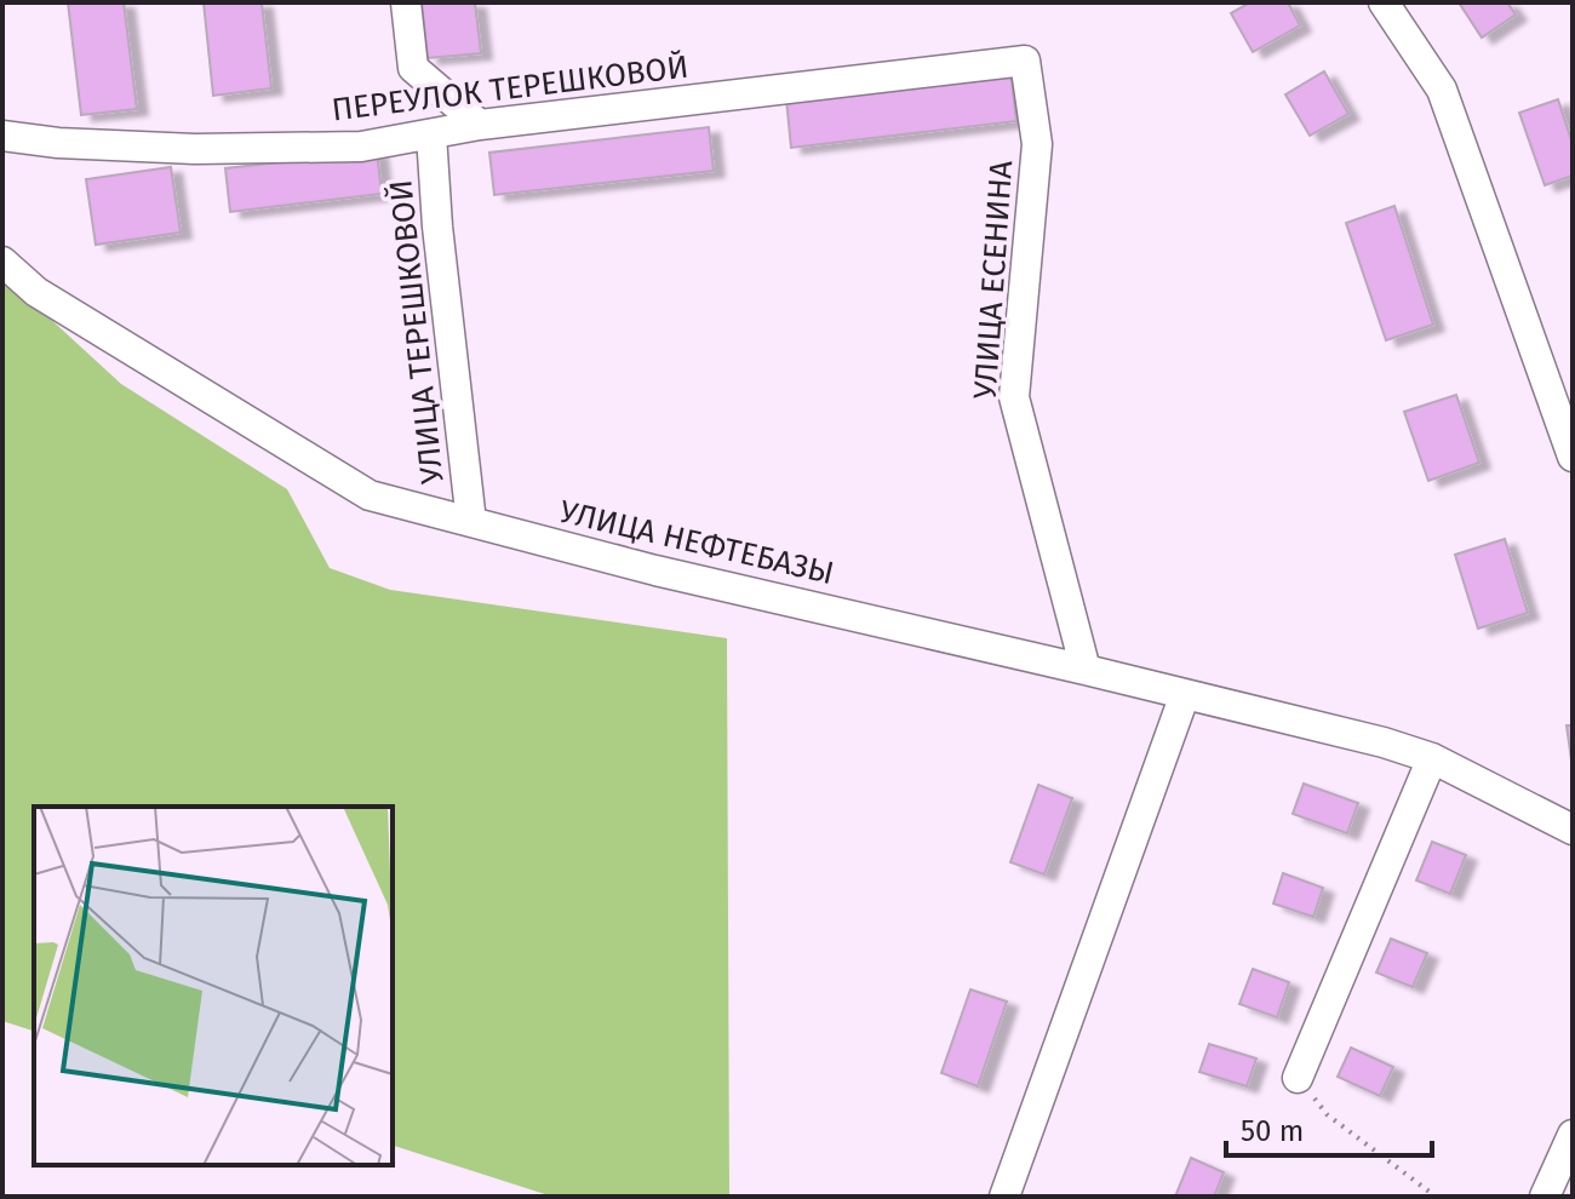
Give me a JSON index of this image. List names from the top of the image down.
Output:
{
  "streets": {
    "street": [
      "ПЕРЕУЛОК ТЕРЕШКОВОЙ",
      "УЛИЦА ЕСЕНИНА",
      "УЛИЦА ТЕРЕШКОВОЙ",
      "УЛИЦА НЕФТЕБАЗЫ"
    ]
  },
  "crossings": [
    ["ПЕРЕУЛОК ТЕРЕШКОВОЙ", "УЛИЦА ЕСЕНИНА"],
    ["ПЕРЕУЛОК ТЕРЕШКОВОЙ", "УЛИЦА ТЕРЕШКОВОЙ"],
    ["УЛИЦА ЕСЕНИНА", "УЛИЦА НЕФТЕБАЗЫ"],
    ["УЛИЦА ТЕРЕШКОВОЙ", "УЛИЦА НЕФТЕБАЗЫ"]
  ],
  "scale_bar": "50 m"
}
